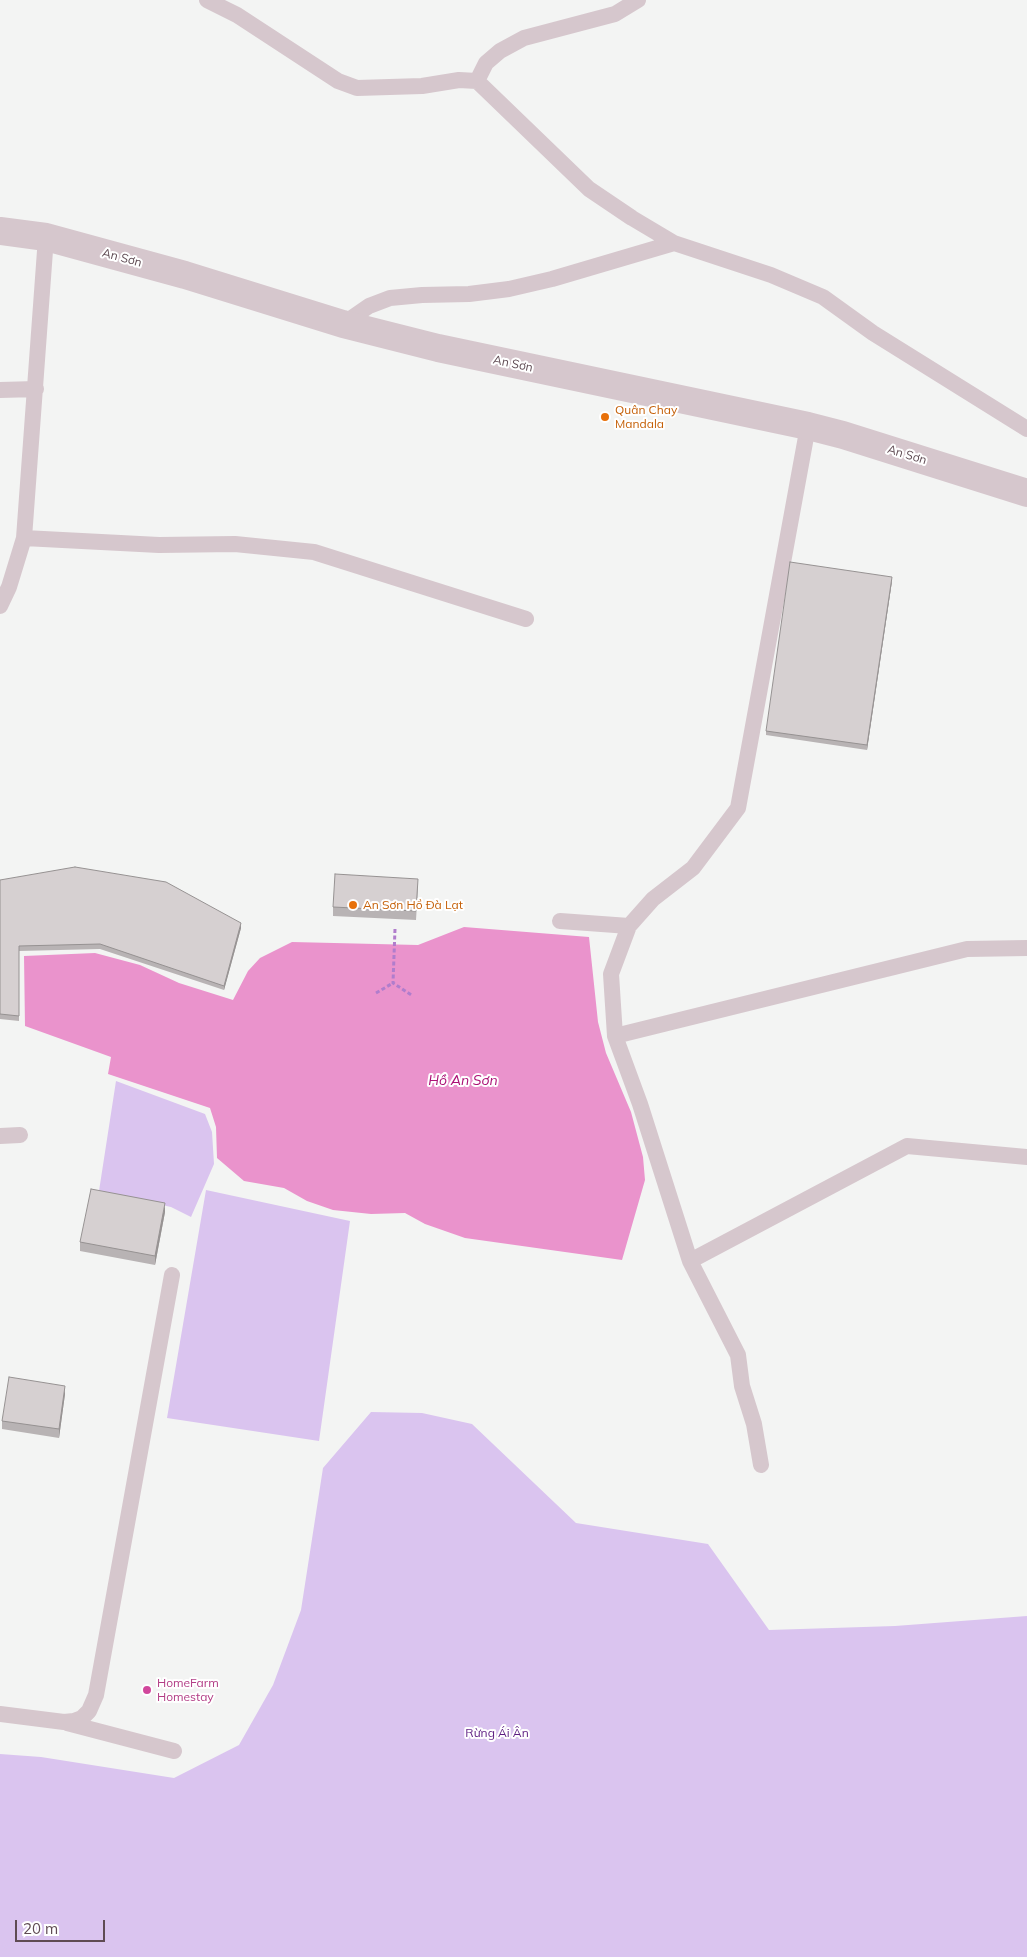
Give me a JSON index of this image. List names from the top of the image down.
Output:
{
  "streets": {
    "street": ["An Sơn"]
  },
  "water": ["Hồ An Sơn"],
  "parks": ["Rừng Ái Ân"],
  "places": ["Quân Chay Mandala", "An Sơn Hồ Đà Lạt", "HomeFarm Homestay"],
  "scale_bar": "20 m"
}
